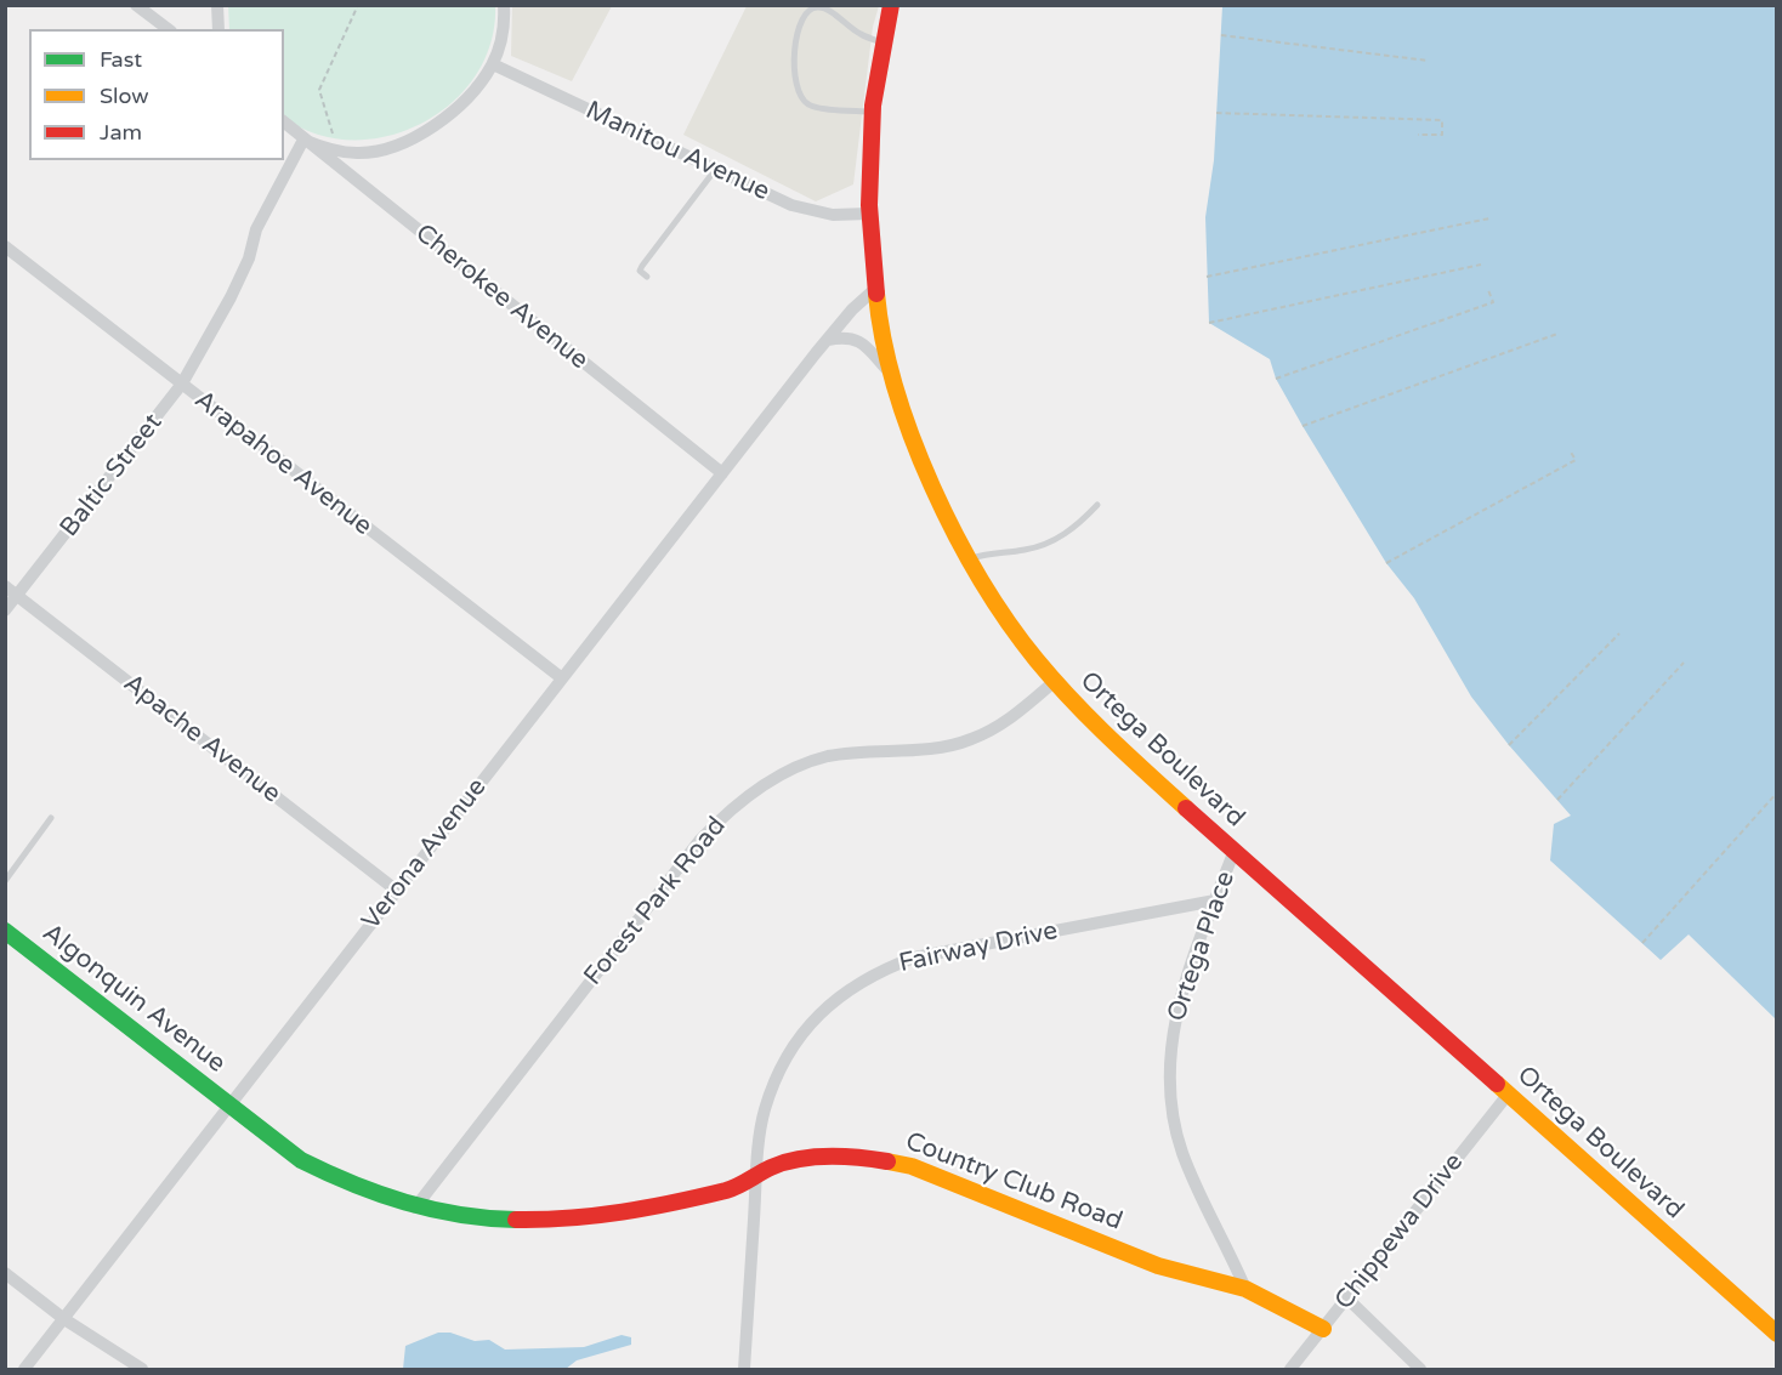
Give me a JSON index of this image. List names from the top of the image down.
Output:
{
  "streets": {
    "main road": ["Ortega Boulevard", "Algonquin Avenue", "Country Club Road"],
    "street": [
      "Manitou Avenue",
      "Cherokee Avenue",
      "Arapahoe Avenue",
      "Baltic Street",
      "Apache Avenue",
      "Verona Avenue",
      "Forest Park Road",
      "Ortega Place",
      "Fairway Drive",
      "Chippewa Drive"
    ]
  },
  "crossings": [
    ["Manitou Avenue", "Ortega Boulevard"],
    ["Cherokee Avenue", "Baltic Street"],
    ["Cherokee Avenue", "Verona Avenue"],
    ["Arapahoe Avenue", "Baltic Street"],
    ["Arapahoe Avenue", "Verona Avenue"],
    ["Baltic Street", "Apache Avenue"],
    ["Apache Avenue", "Verona Avenue"],
    ["Ortega Boulevard", "Verona Avenue"],
    ["Ortega Boulevard", "Forest Park Road"],
    ["Ortega Boulevard", "Ortega Place"],
    ["Ortega Boulevard", "Chippewa Drive"],
    ["Verona Avenue", "Algonquin Avenue"],
    ["Verona Avenue", "Country Club Road"],
    ["Forest Park Road", "Country Club Road"],
    ["Ortega Place", "Fairway Drive"],
    ["Ortega Place", "Country Club Road"],
    ["Fairway Drive", "Country Club Road"],
    ["Algonquin Avenue", "Country Club Road"],
    ["Country Club Road", "Chippewa Drive"]
  ],
  "legend": ["Fast", "Slow", "Jam"]
}
